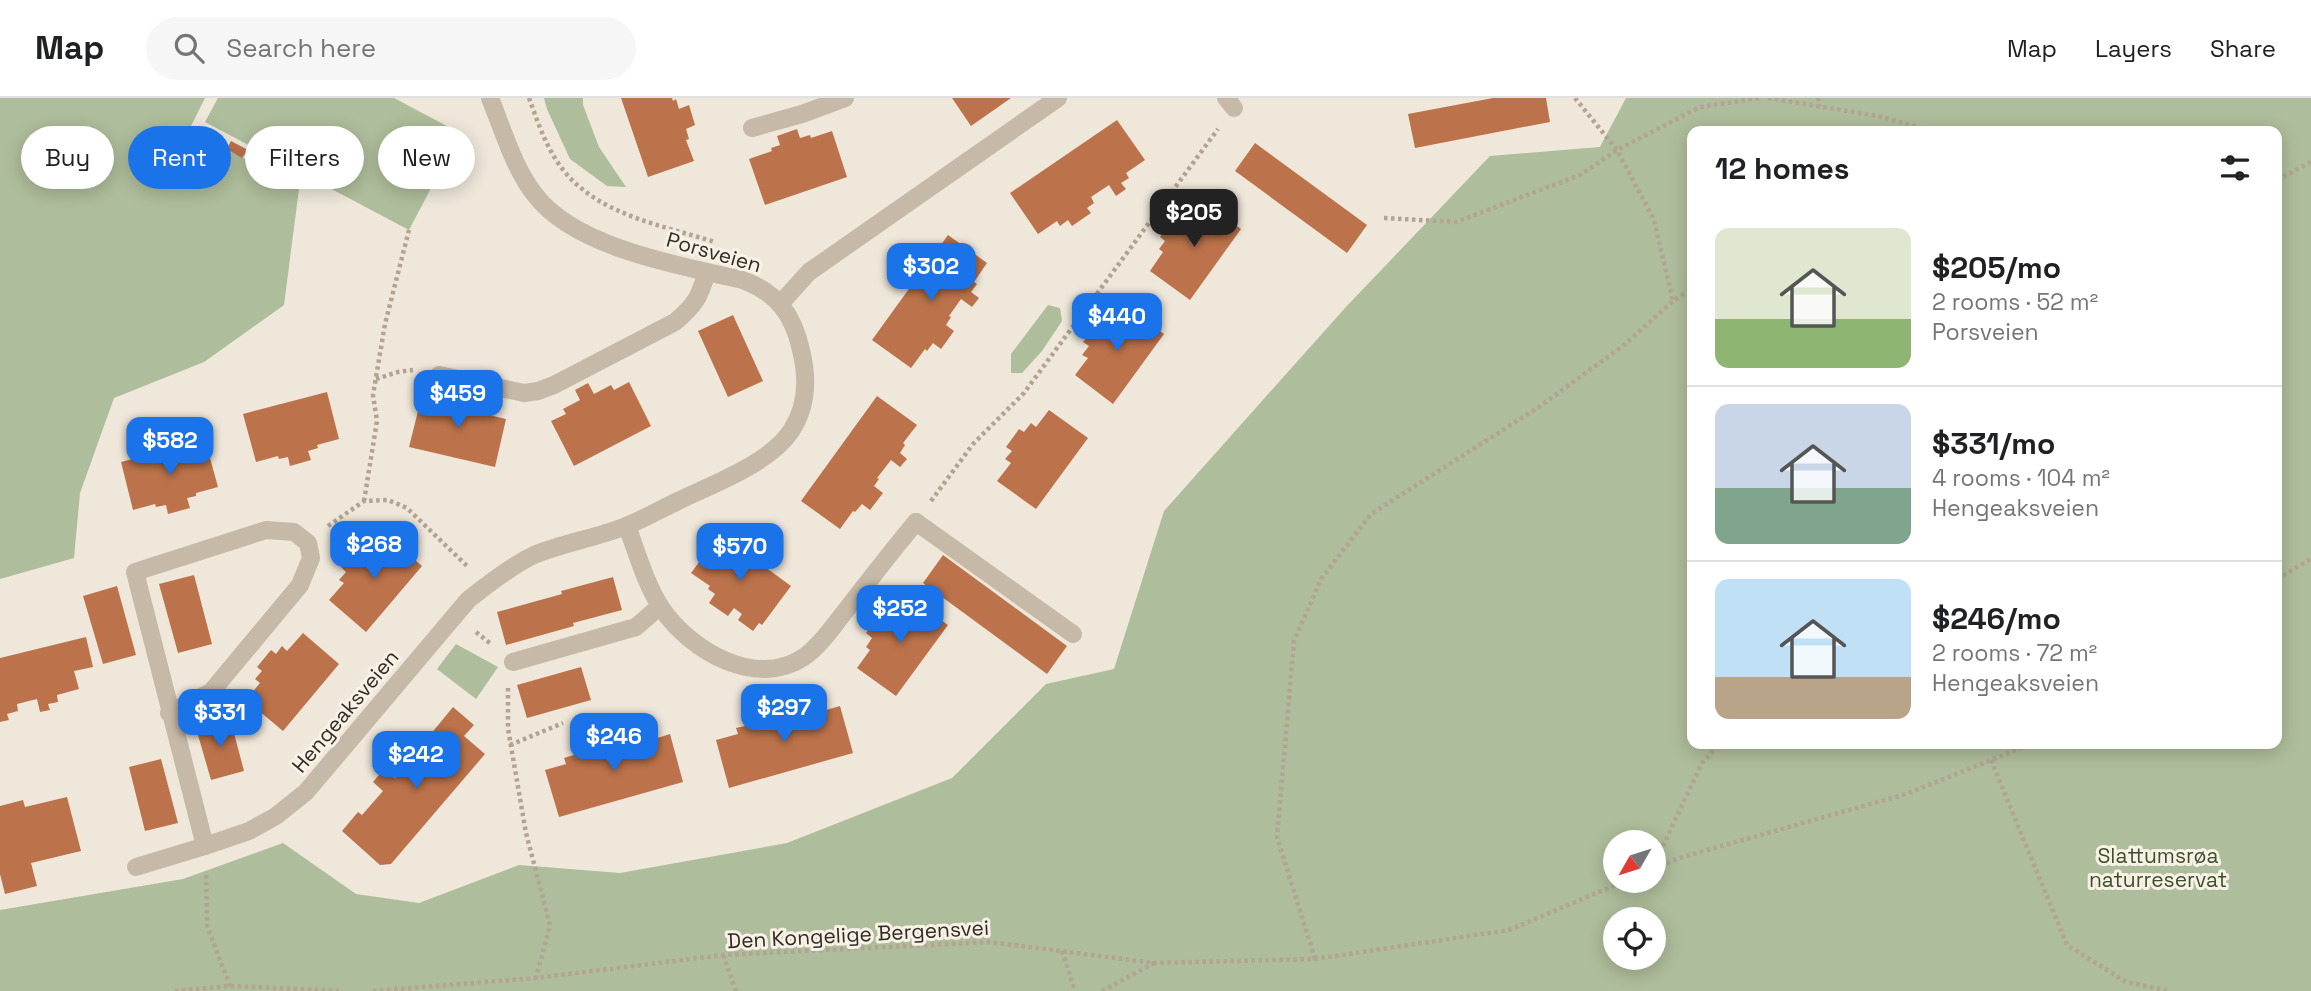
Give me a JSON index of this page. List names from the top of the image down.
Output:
{
  "streets": {
    "street": ["Porsveien", "Hengeaksveien"],
    "path": ["Den Kongelige Bergensvei"]
  },
  "crossings": [
    ["Porsveien", "Hengeaksveien"]
  ],
  "parks": ["Slattumsrøa naturreservat"],
  "north": "bottom left",
  "page": {
    "header": "Map",
    "search": "Search here",
    "nav": ["Map", "Layers", "Share"],
    "chip": [
      "Buy",
      "Rent",
      "Filters",
      "New"
    ],
    "heading": "12 homes",
    "price": [
      "$205",
      "$302",
      "$440",
      "$459",
      "$582",
      "$268",
      "$570",
      "$252",
      "$297",
      "$331",
      "$246",
      "$242"
    ],
    "list": [
      {
        "name": "$205/mo",
        "note": "2 rooms · 52 m² · Porsveien"
      },
      {
        "name": "$331/mo",
        "note": "4 rooms · 104 m² · Hengeaksveien"
      },
      {
        "name": "$246/mo",
        "note": "2 rooms · 72 m² · Hengeaksveien"
      }
    ]
  }
}
